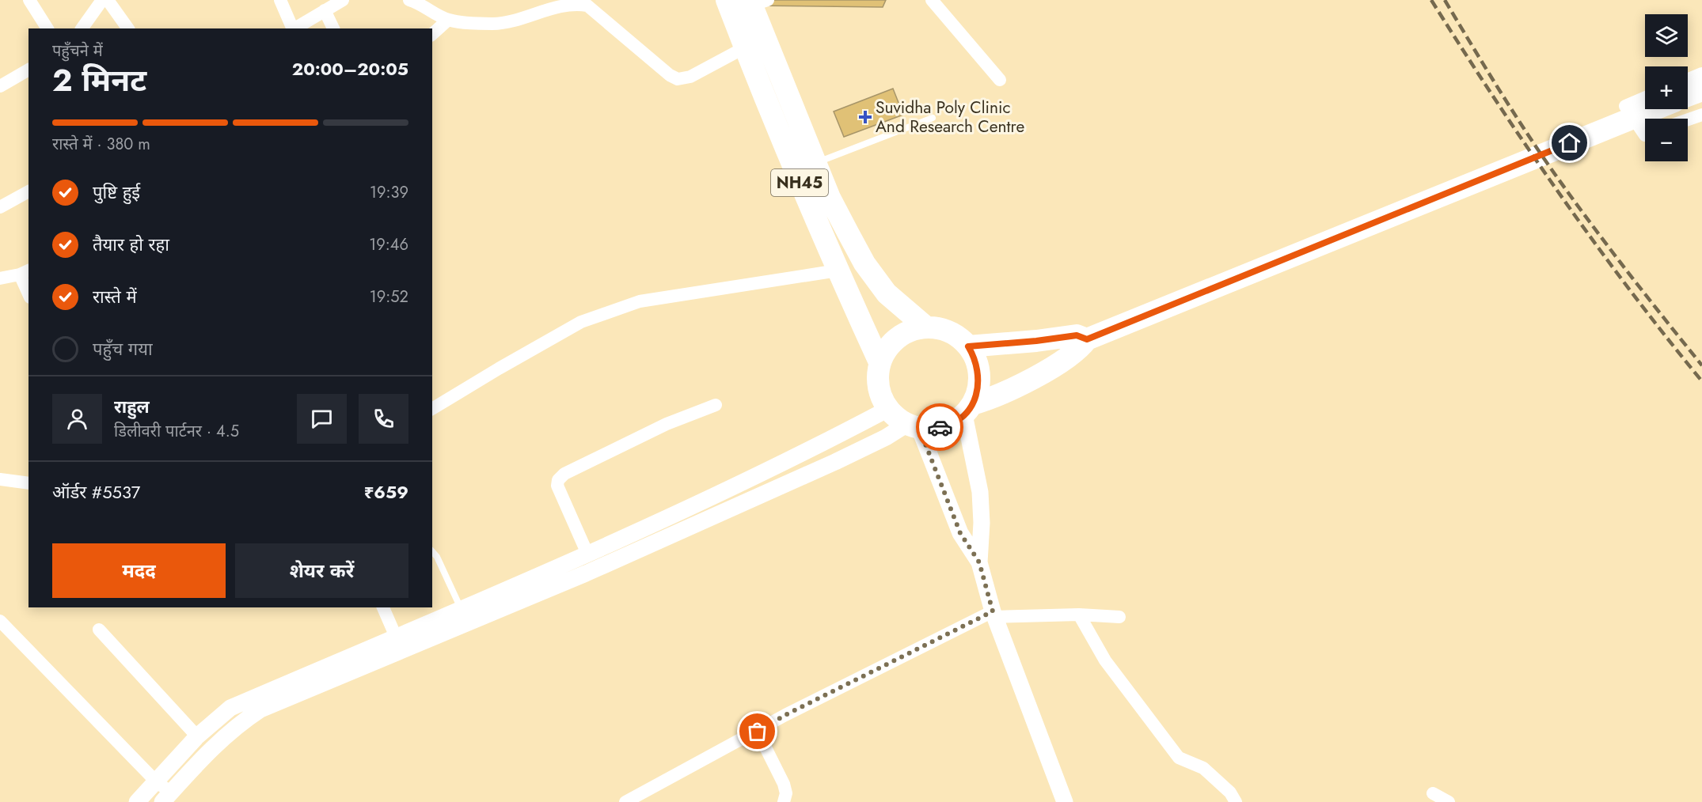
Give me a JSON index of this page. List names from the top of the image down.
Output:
{
  "streets": {
    "highway": ["NH45"]
  },
  "places": {
    "health": ["Suvidha Poly Clinic And Research Centre"]
  },
  "page": {
    "map_buttons": ["+", "−"],
    "heading": ["2 मिनट", "पहुँचने में", "20:00–20:05"],
    "panel": [
      "राहुल",
      "डिलीवरी पार्टनर · 4.5",
      "ऑर्डर #5537",
      "₹659"
    ],
    "bar": "रास्ते में · 380 m",
    "list": [
      ["पुष्टि हुई", "19:39"],
      ["तैयार हो रहा", "19:46"],
      ["रास्ते में", "19:52"],
      "पहुँच गया"
    ],
    "buttons": ["मदद", "शेयर करें"]
  }
}
